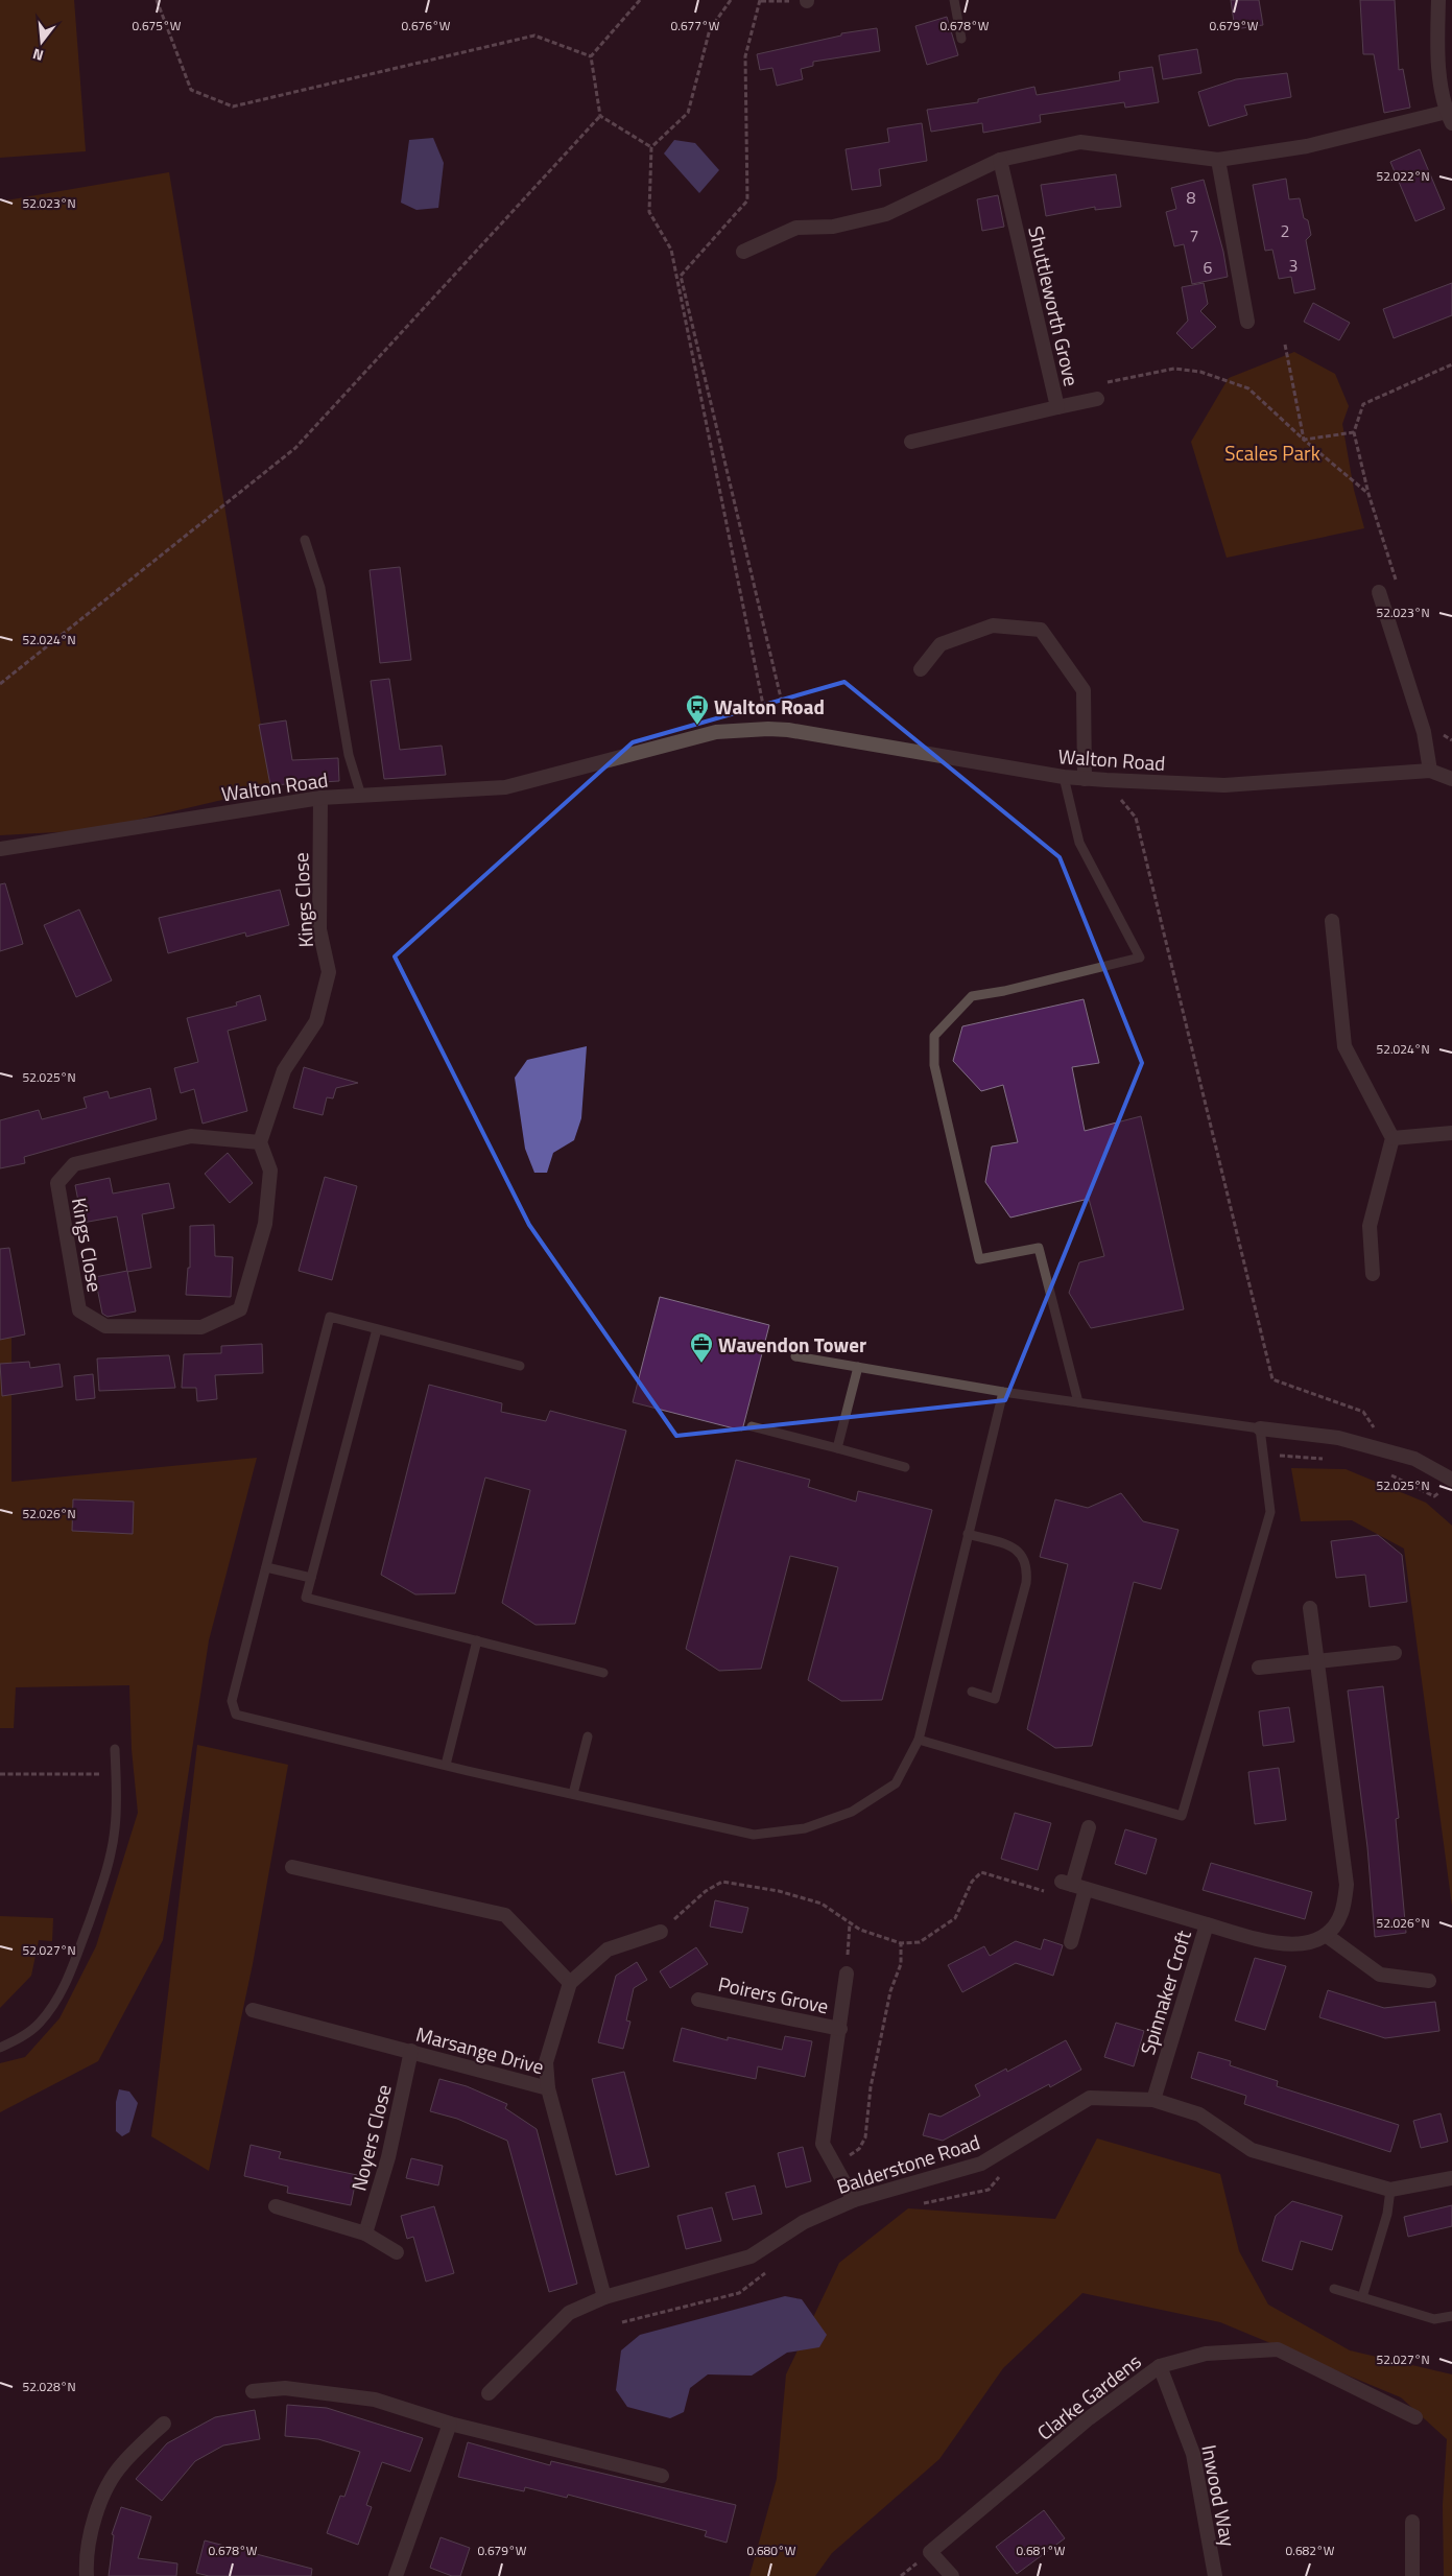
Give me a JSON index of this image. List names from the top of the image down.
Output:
{
  "streets": {
    "street": [
      "Shuttleworth Grove",
      "Walton Road",
      "Kings Close",
      "Spinnaker Croft",
      "Poirers Grove",
      "Marsange Drive",
      "Noyers Close",
      "Balderstone Road",
      "Clarke Gardens",
      "Inwood Way"
    ]
  },
  "crossings": [
    ["Walton Road", "Kings Close"],
    ["Spinnaker Croft", "Balderstone Road"],
    ["Poirers Grove", "Balderstone Road"],
    ["Marsange Drive", "Noyers Close"],
    ["Marsange Drive", "Balderstone Road"],
    ["Clarke Gardens", "Inwood Way"]
  ],
  "parks": ["Scales Park"],
  "places": {
    "bus stop": ["Walton Road"],
    "office": ["Wavendon Tower"]
  },
  "house_numbers": [
    "8",
    "2",
    "7",
    "3",
    "6"
  ],
  "north": "bottom",
  "coordinates": [
    "0.675°W",
    "0.676°W",
    "0.677°W",
    "0.678°W",
    "0.679°W",
    "52.022°N",
    "52.023°N",
    "52.024°N",
    "52.025°N",
    "52.026°N",
    "52.027°N",
    "52.028°N",
    "0.680°W",
    "0.681°W",
    "0.682°W"
  ]
}
